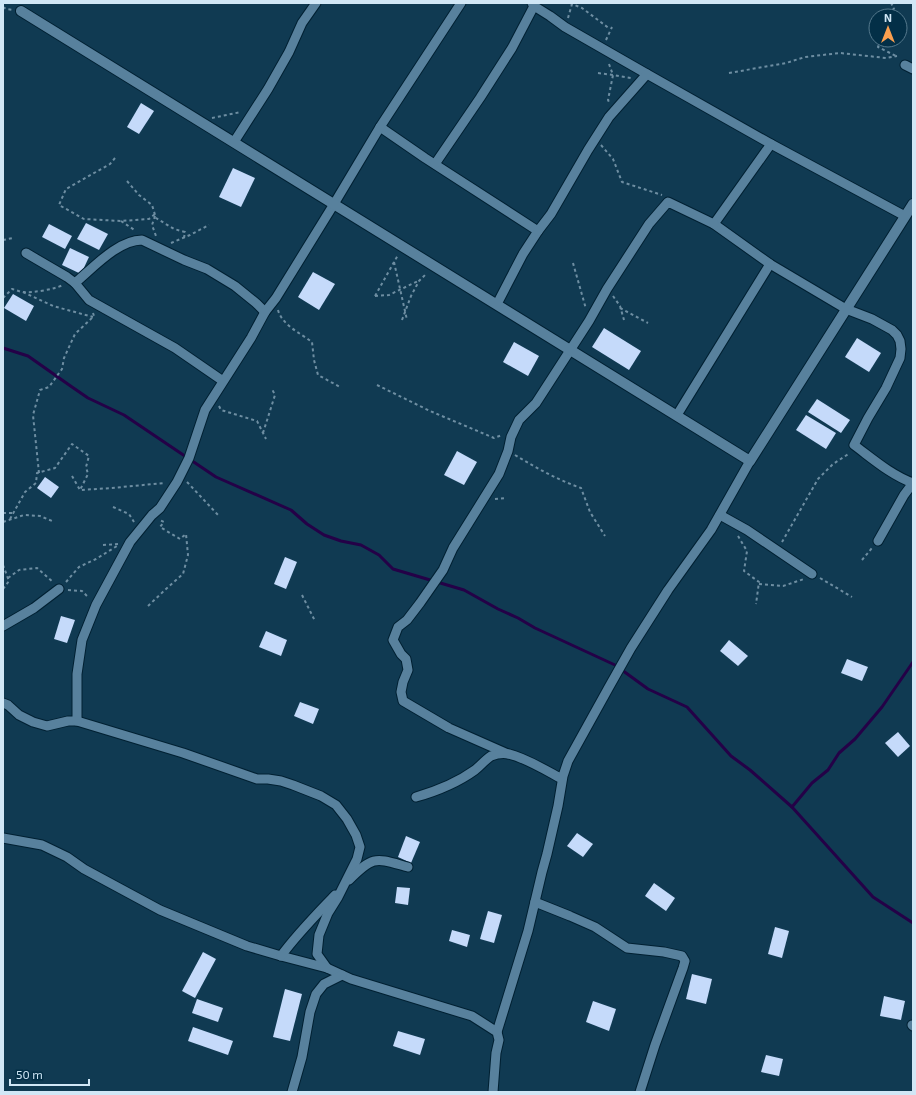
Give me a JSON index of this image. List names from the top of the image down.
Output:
{
  "scale_bar": "50 m",
  "north": "top"
}
